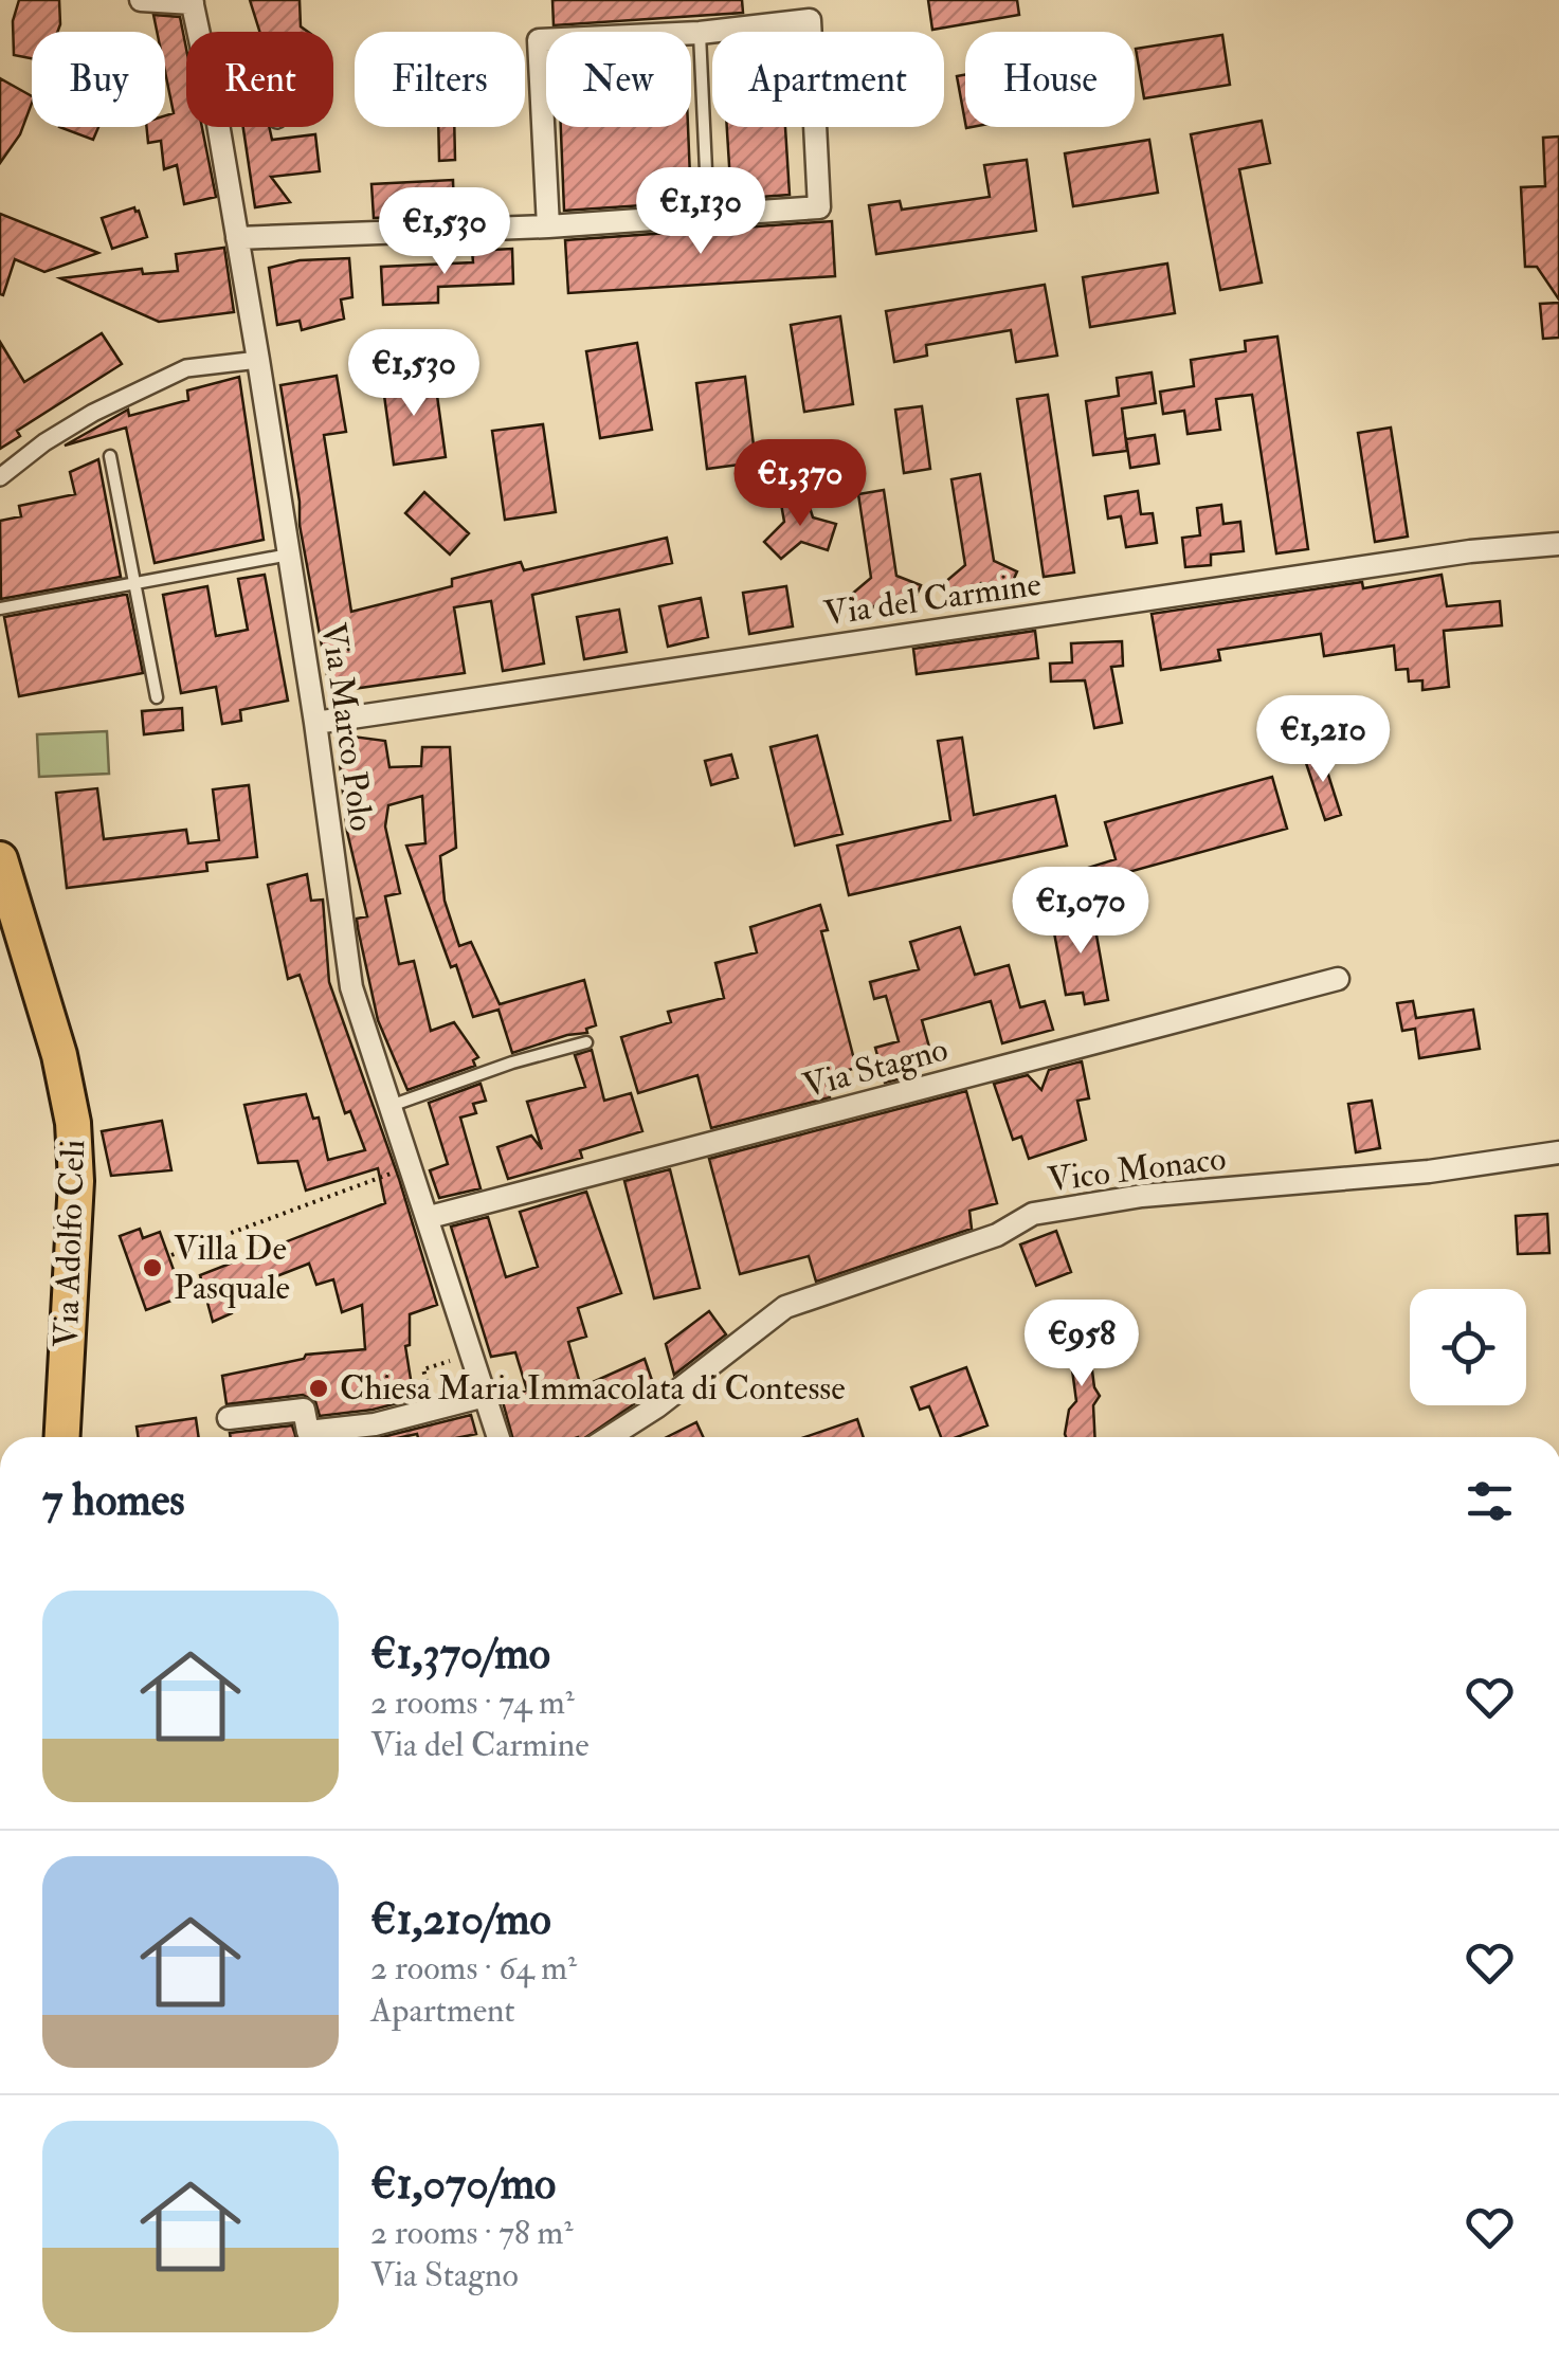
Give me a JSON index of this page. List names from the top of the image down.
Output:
{
  "streets": {
    "main road": ["Via Adolfo Celi"],
    "street": [
      "Via del Carmine",
      "Via Marco Polo",
      "Via Stagno",
      "Vico Monaco"
    ]
  },
  "crossings": [
    ["Via del Carmine", "Via Marco Polo"],
    ["Via Marco Polo", "Via Stagno"]
  ],
  "places": ["Villa De Pasquale", "Chiesa Maria Immacolata di Contesse"],
  "page": {
    "chip": [
      "Buy",
      "Rent",
      "Filters",
      "New",
      "Apartment",
      "House"
    ],
    "price": [
      "€1,130",
      "€1,530",
      "€1,530",
      "€1,370",
      "€1,210",
      "€1,070",
      "€958"
    ],
    "heading": "7 homes",
    "list": [
      {
        "name": "€1,370/mo",
        "note": "2 rooms · 74 m² · Via del Carmine"
      },
      {
        "name": "€1,210/mo",
        "note": "2 rooms · 64 m² · Apartment"
      },
      {
        "name": "€1,070/mo",
        "note": "2 rooms · 78 m² · Via Stagno"
      }
    ]
  }
}
